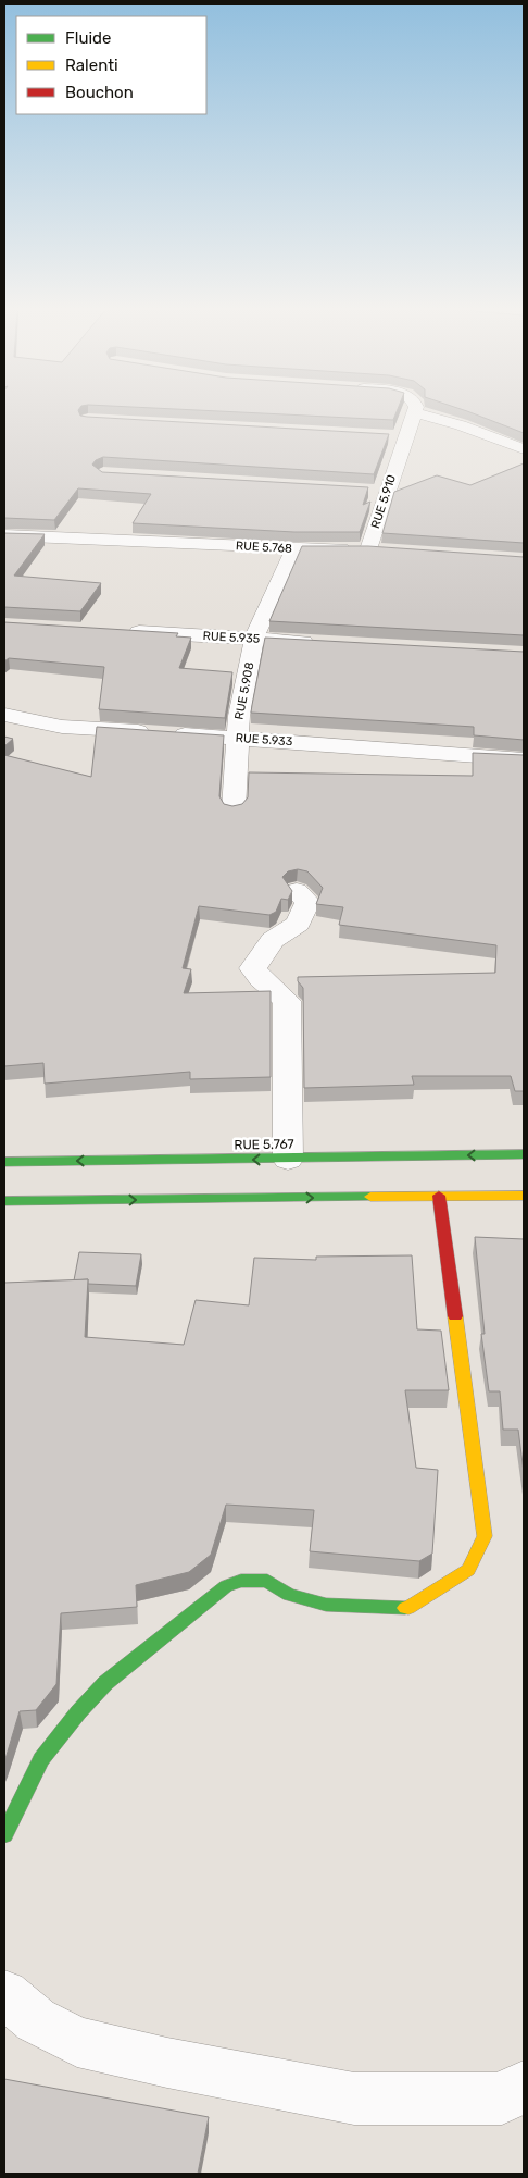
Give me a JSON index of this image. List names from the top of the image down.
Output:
{
  "streets": {
    "main road": ["RUE 5.767"],
    "street": [
      "RUE 5.910",
      "RUE 5.768",
      "RUE 5.935",
      "RUE 5.908",
      "RUE 5.933"
    ]
  },
  "crossings": [
    ["RUE 5.910", "RUE 5.768"],
    ["RUE 5.768", "RUE 5.908"],
    ["RUE 5.935", "RUE 5.908"],
    ["RUE 5.908", "RUE 5.933"]
  ],
  "legend": ["Fluide", "Ralenti", "Bouchon"]
}
